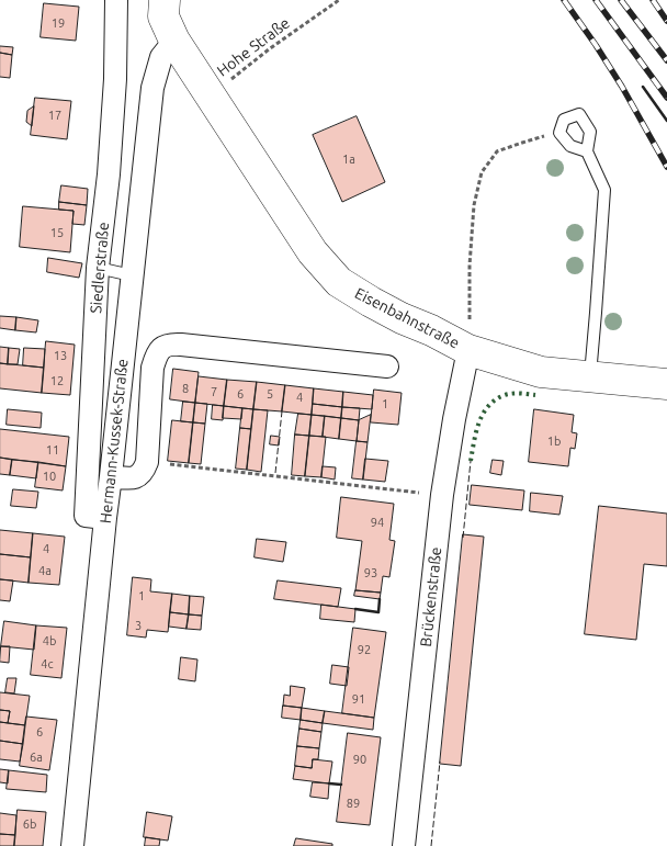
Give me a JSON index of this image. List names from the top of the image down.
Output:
{
  "streets": {
    "street": [
      "Siedlerstraße",
      "Eisenbahnstraße",
      "Hermann-Kussek-Straße",
      "Brückenstraße"
    ],
    "path": ["Hohe Straße"]
  },
  "crossings": [
    ["Hohe Straße", "Eisenbahnstraße"],
    ["Siedlerstraße", "Hermann-Kussek-Straße"],
    ["Eisenbahnstraße", "Hermann-Kussek-Straße"],
    ["Eisenbahnstraße", "Brückenstraße"]
  ],
  "house_numbers": [
    "19",
    "17",
    "1a",
    "15",
    "13",
    "12",
    "8",
    "7",
    "6",
    "5",
    "4",
    "1",
    "1b",
    "11",
    "10",
    "94",
    "4",
    "4a",
    "93",
    "1",
    "3",
    "4b",
    "92",
    "4c",
    "91",
    "6",
    "6a",
    "90",
    "89",
    "6b"
  ]
}
